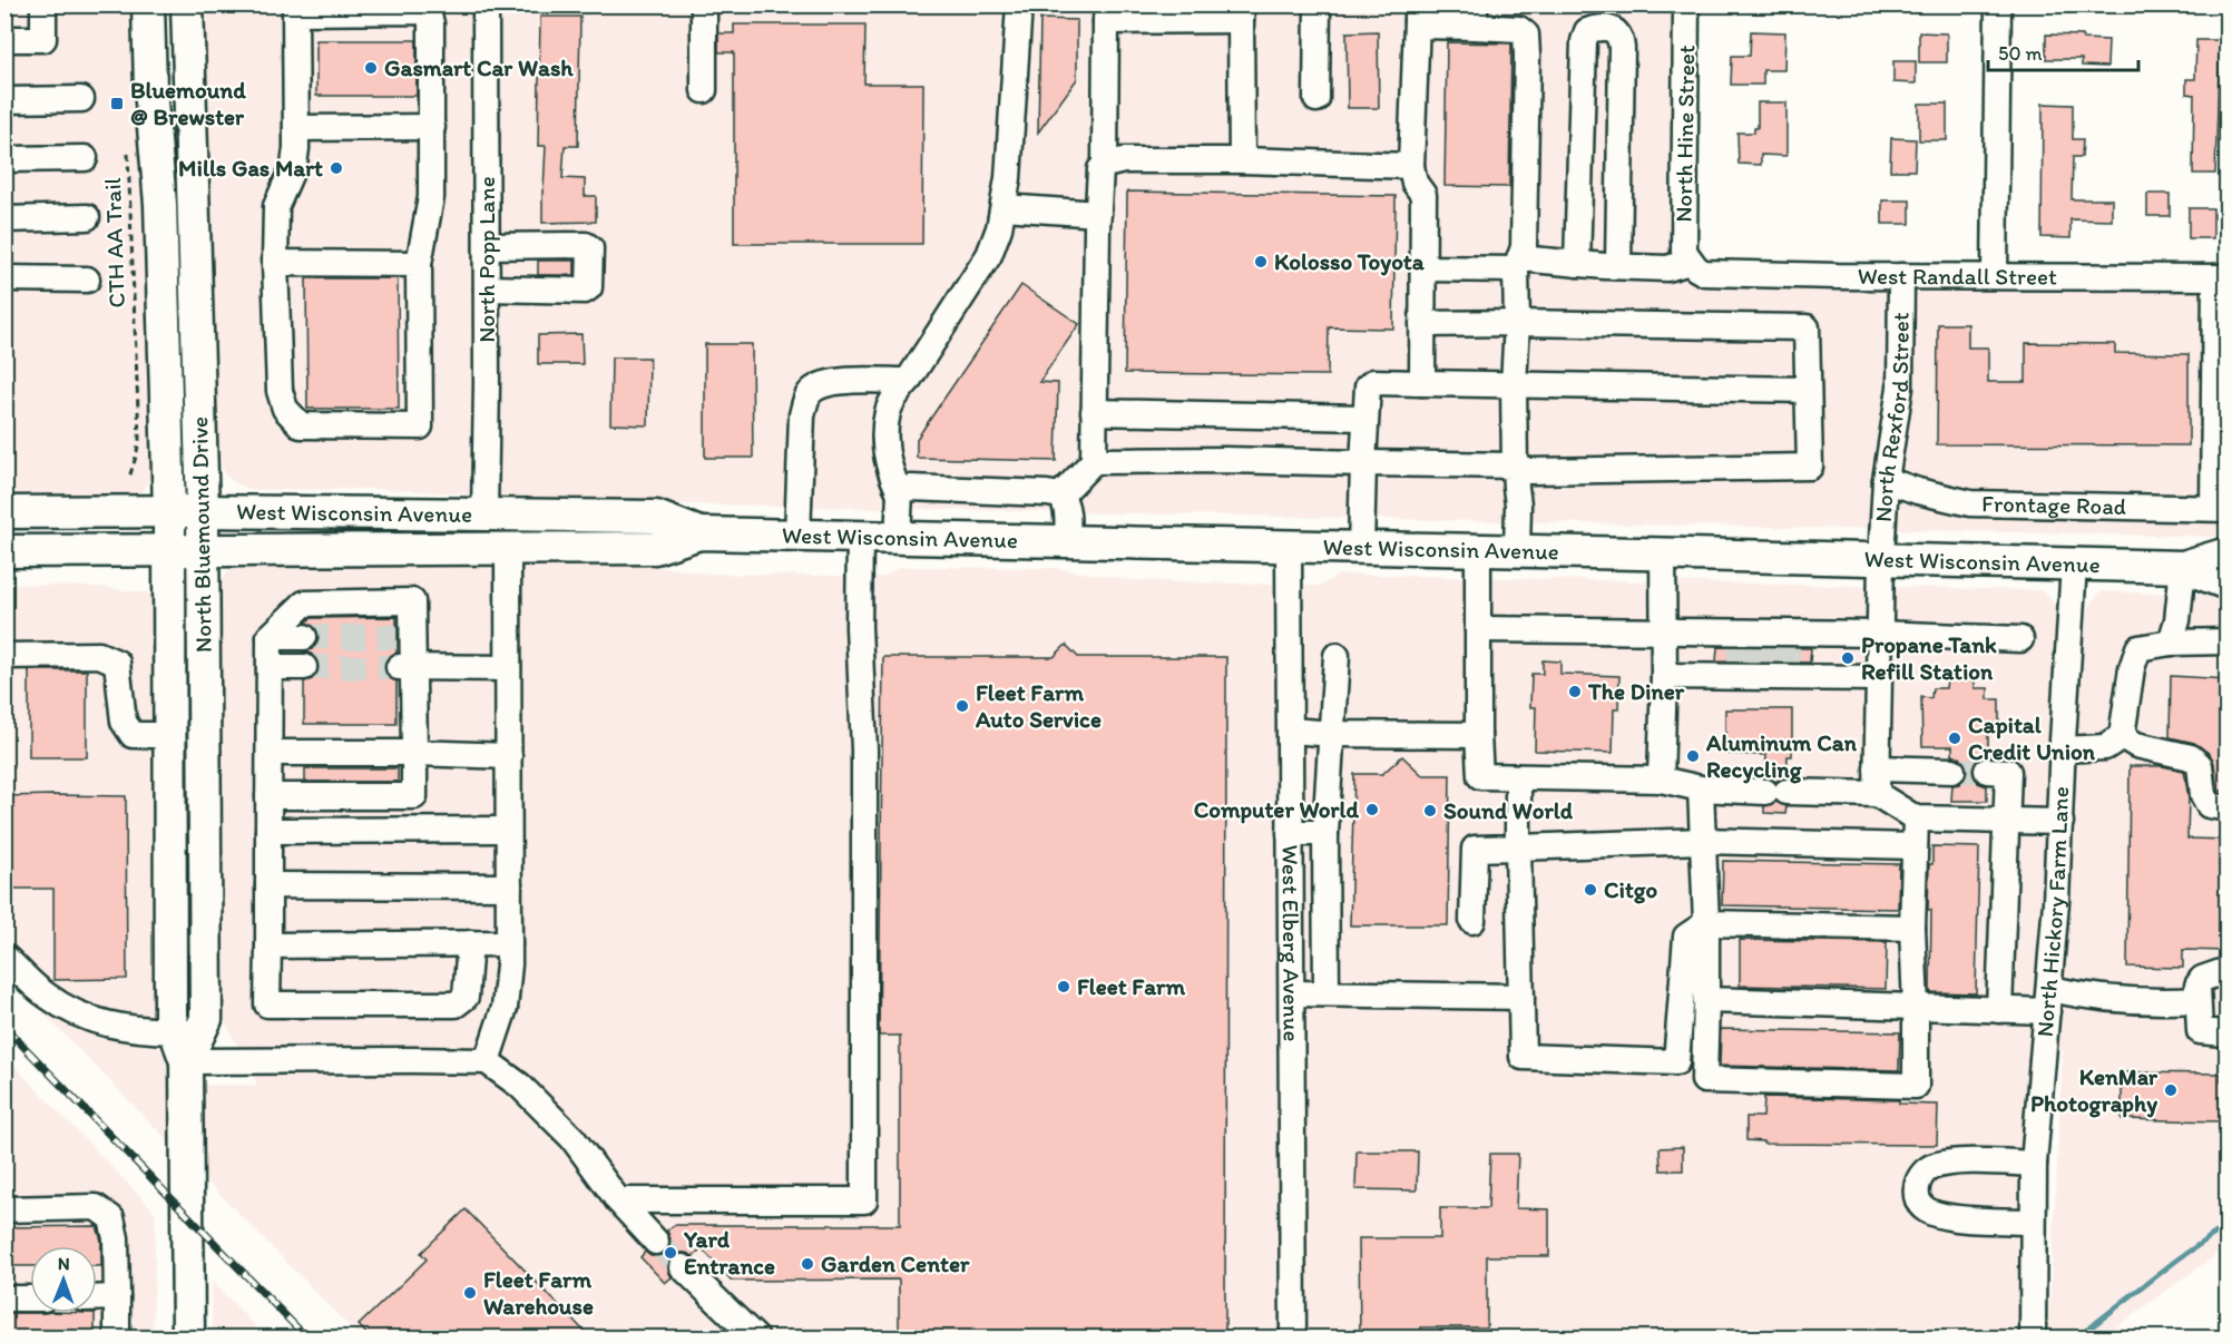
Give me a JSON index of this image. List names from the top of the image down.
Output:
{
  "streets": {
    "main road": ["West Wisconsin Avenue", "North Bluemound Drive"],
    "street": [
      "North Hine Street",
      "North Popp Lane",
      "West Randall Street",
      "North Rexford Street",
      "Frontage Road",
      "North Hickory Farm Lane",
      "West Elberg Avenue"
    ],
    "path": ["CTH AA Trail"]
  },
  "crossings": [
    ["North Hine Street", "West Randall Street"],
    ["North Popp Lane", "West Wisconsin Avenue"],
    ["West Randall Street", "North Rexford Street"],
    ["North Rexford Street", "Frontage Road"],
    ["North Rexford Street", "West Wisconsin Avenue"],
    ["West Wisconsin Avenue", "North Bluemound Drive"],
    ["West Wisconsin Avenue", "North Hickory Farm Lane"],
    ["West Wisconsin Avenue", "West Elberg Avenue"]
  ],
  "places": {
    "other": [
      "Gasmart Car Wash",
      "Mills Gas Mart",
      "Kolosso Toyota",
      "Propane Tank Refill Station",
      "The Diner",
      "Fleet Farm Auto Service",
      "Capital Credit Union",
      "Aluminum Can Recycling",
      "Computer World",
      "Sound World",
      "Citgo",
      "Fleet Farm",
      "KenMar Photography",
      "Yard Entrance",
      "Garden Center",
      "Fleet Farm Warehouse"
    ],
    "transit": ["Bluemound @ Brewster"]
  },
  "scale_bar": "50 m",
  "north": "top"
}
